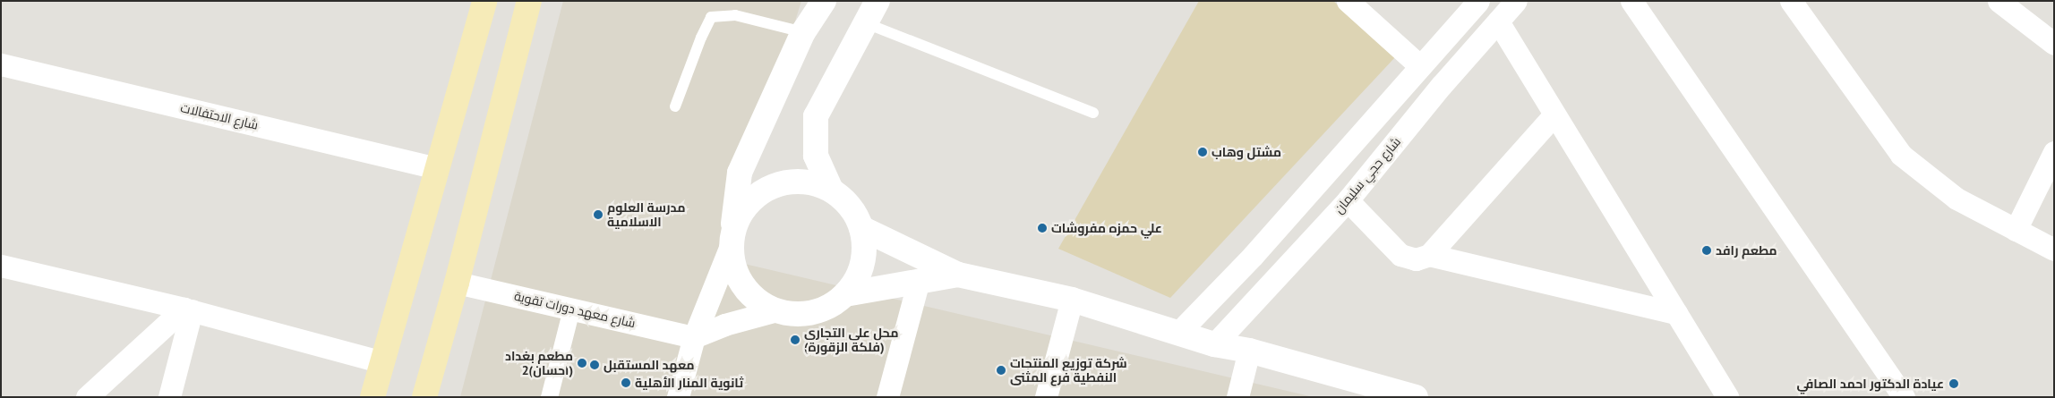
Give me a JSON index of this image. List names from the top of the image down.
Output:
{
  "streets": {
    "street": ["شارع الاحتفالات", "شارع حجي سليمان", "شارع معهد دورات تقوية"]
  },
  "places": [
    "مشتل وهاب",
    "مدرسة العلوم الاسلامية",
    "علي حمزه مفروشات",
    "مطعم رافد",
    "محل علي التجاري (فلكة الزقورة)",
    "مطعم بغداد 2(احسان)",
    "معهد المستقبل",
    "شركة توزيع المنتجات النفطية فرع المثنى",
    "ثانوية المنار الأهلية",
    "عيادة الدكتور احمد الصافي"
  ]
}
